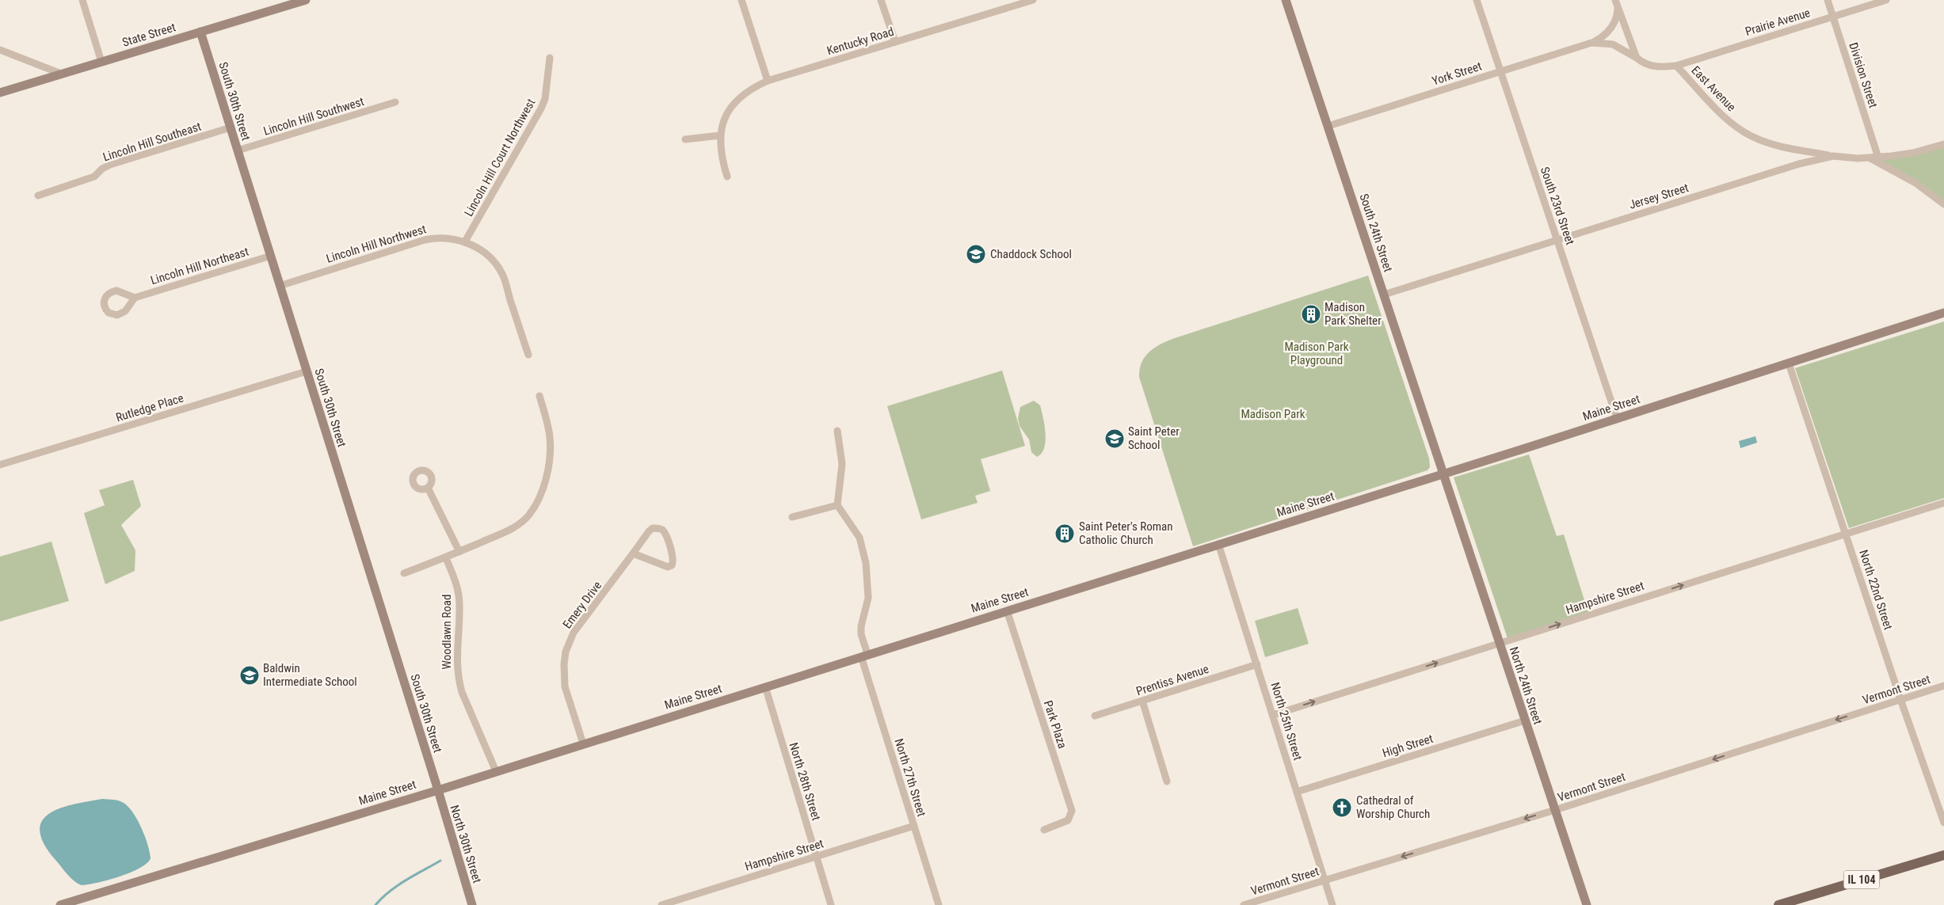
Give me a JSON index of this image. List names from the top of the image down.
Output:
{
  "streets": {
    "main road": ["IL 104"],
    "street": [
      "Prairie Avenue",
      "State Street",
      "Kentucky Road",
      "York Street",
      "Division Street",
      "East Avenue",
      "South 30th Street",
      "Lincoln Hill Southwest",
      "Lincoln Hill Southeast",
      "Lincoln Hill Court Northwest",
      "Jersey Street",
      "South 23rd Street",
      "South 24th Street",
      "Lincoln Hill Northwest",
      "Lincoln Hill Northeast",
      "Rutledge Place",
      "Maine Street",
      "North 22nd Street",
      "Hampshire Street",
      "Emery Drive",
      "Woodlawn Road",
      "Prentiss Avenue",
      "North 24th Street",
      "Vermont Street",
      "North 25th Street",
      "Park Plaza",
      "High Street",
      "North 27th Street",
      "North 28th Street",
      "North 30th Street"
    ]
  },
  "crossings": [
    ["Prairie Avenue", "Division Street"],
    ["Prairie Avenue", "East Avenue"],
    ["State Street", "South 30th Street"],
    ["York Street", "East Avenue"],
    ["York Street", "South 23rd Street"],
    ["York Street", "South 24th Street"],
    ["Division Street", "Jersey Street"],
    ["East Avenue", "Jersey Street"],
    ["South 30th Street", "Lincoln Hill Southwest"],
    ["South 30th Street", "Lincoln Hill Southeast"],
    ["South 30th Street", "Lincoln Hill Northwest"],
    ["South 30th Street", "Lincoln Hill Northeast"],
    ["South 30th Street", "Rutledge Place"],
    ["South 30th Street", "Maine Street"],
    ["South 30th Street", "North 30th Street"],
    ["Lincoln Hill Court Northwest", "Lincoln Hill Northwest"],
    ["Jersey Street", "South 23rd Street"],
    ["Jersey Street", "South 24th Street"],
    ["South 23rd Street", "Maine Street"],
    ["South 24th Street", "Maine Street"],
    ["South 24th Street", "North 24th Street"],
    ["Maine Street", "North 22nd Street"],
    ["Maine Street", "Emery Drive"],
    ["Maine Street", "Woodlawn Road"],
    ["Maine Street", "North 24th Street"],
    ["Maine Street", "North 25th Street"],
    ["Maine Street", "Park Plaza"],
    ["Maine Street", "North 27th Street"],
    ["Maine Street", "North 28th Street"],
    ["Maine Street", "North 30th Street"],
    ["North 22nd Street", "Hampshire Street"],
    ["North 22nd Street", "Vermont Street"],
    ["Hampshire Street", "North 24th Street"],
    ["Hampshire Street", "North 25th Street"],
    ["Hampshire Street", "North 27th Street"],
    ["Hampshire Street", "North 28th Street"],
    ["Prentiss Avenue", "North 25th Street"],
    ["North 24th Street", "Vermont Street"],
    ["North 24th Street", "High Street"],
    ["Vermont Street", "North 25th Street"],
    ["North 25th Street", "High Street"]
  ],
  "one_way": ["Hampshire Street", "Vermont Street"],
  "parks": ["Madison Park Playground", "Madison Park"],
  "places": {
    "school or university": ["Chaddock School", "Saint Peter School", "Baldwin Intermediate School"],
    "building": ["Madison Park Shelter", "Saint Peter's Roman Catholic Church"],
    "church": ["Cathedral of Worship Church"]
  }
}
